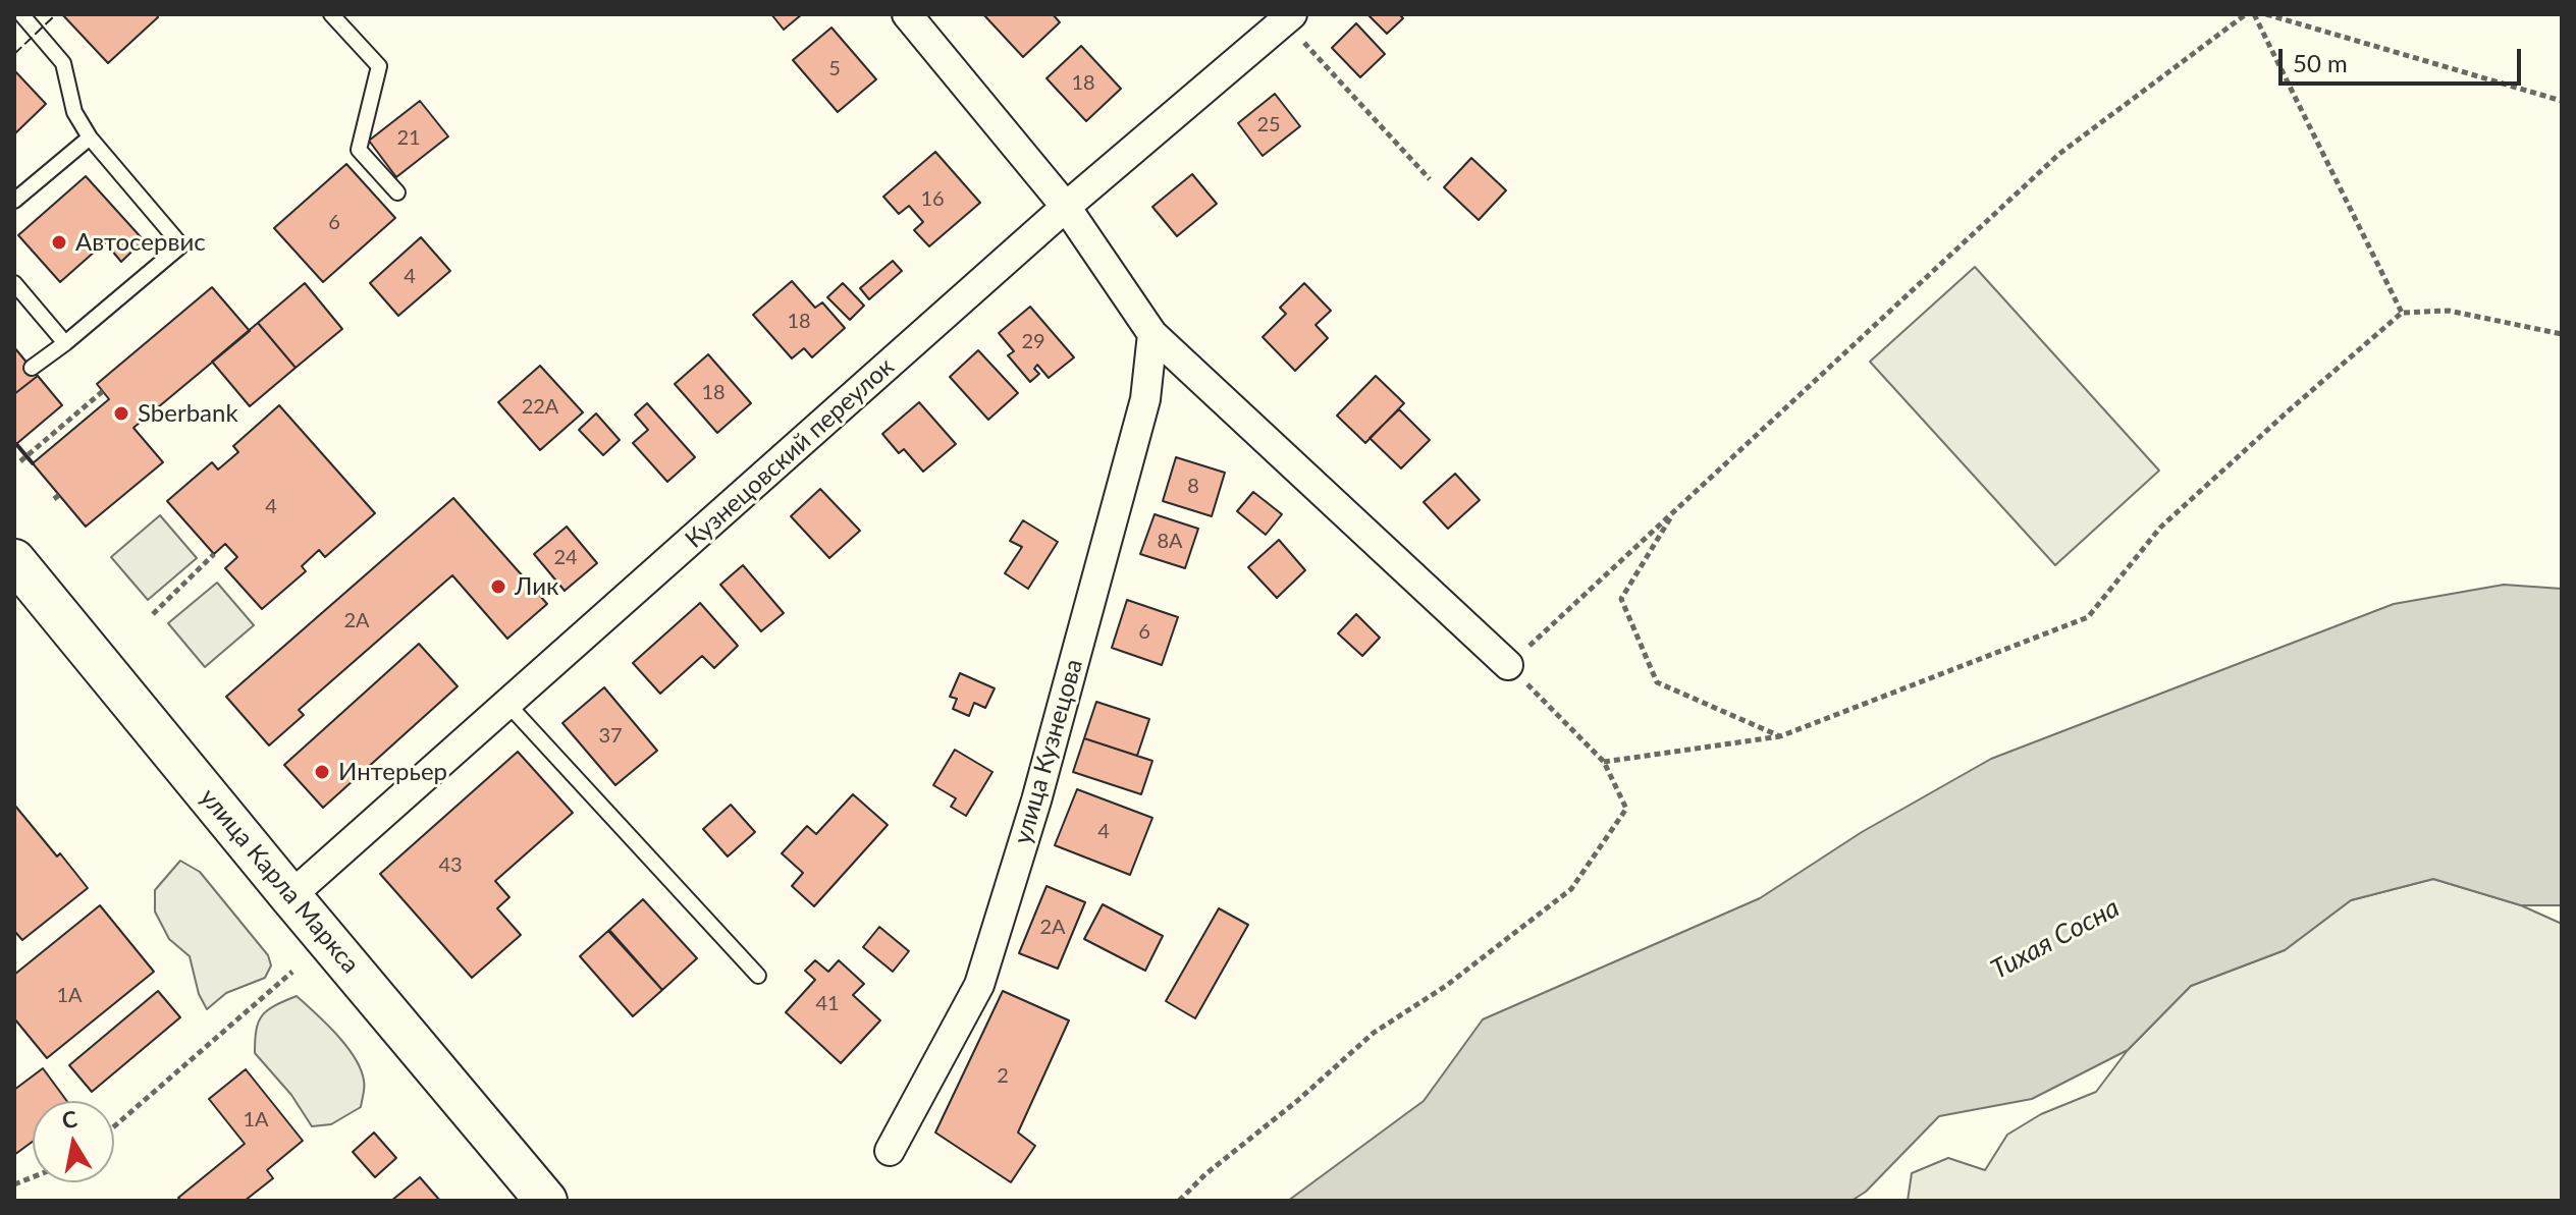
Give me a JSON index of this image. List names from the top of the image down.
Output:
{
  "streets": {
    "main road": ["улица Карла Маркса"],
    "street": ["Кузнецовский переулок", "улица Кузнецова"]
  },
  "crossings": [
    ["Кузнецовский переулок", "улица Карла Маркса"]
  ],
  "water": ["Тихая Сосна"],
  "places": [
    "Автосервис",
    "Sberbank",
    "Лик",
    "Интерьер"
  ],
  "house_numbers": [
    "5",
    "18",
    "25",
    "21",
    "16",
    "6",
    "4",
    "18",
    "29",
    "18",
    "22А",
    "8",
    "4",
    "8А",
    "24",
    "2А",
    "6",
    "37",
    "4",
    "43",
    "2А",
    "1А",
    "41",
    "2",
    "1А"
  ],
  "scale_bar": "50 m",
  "north": "top"
}
